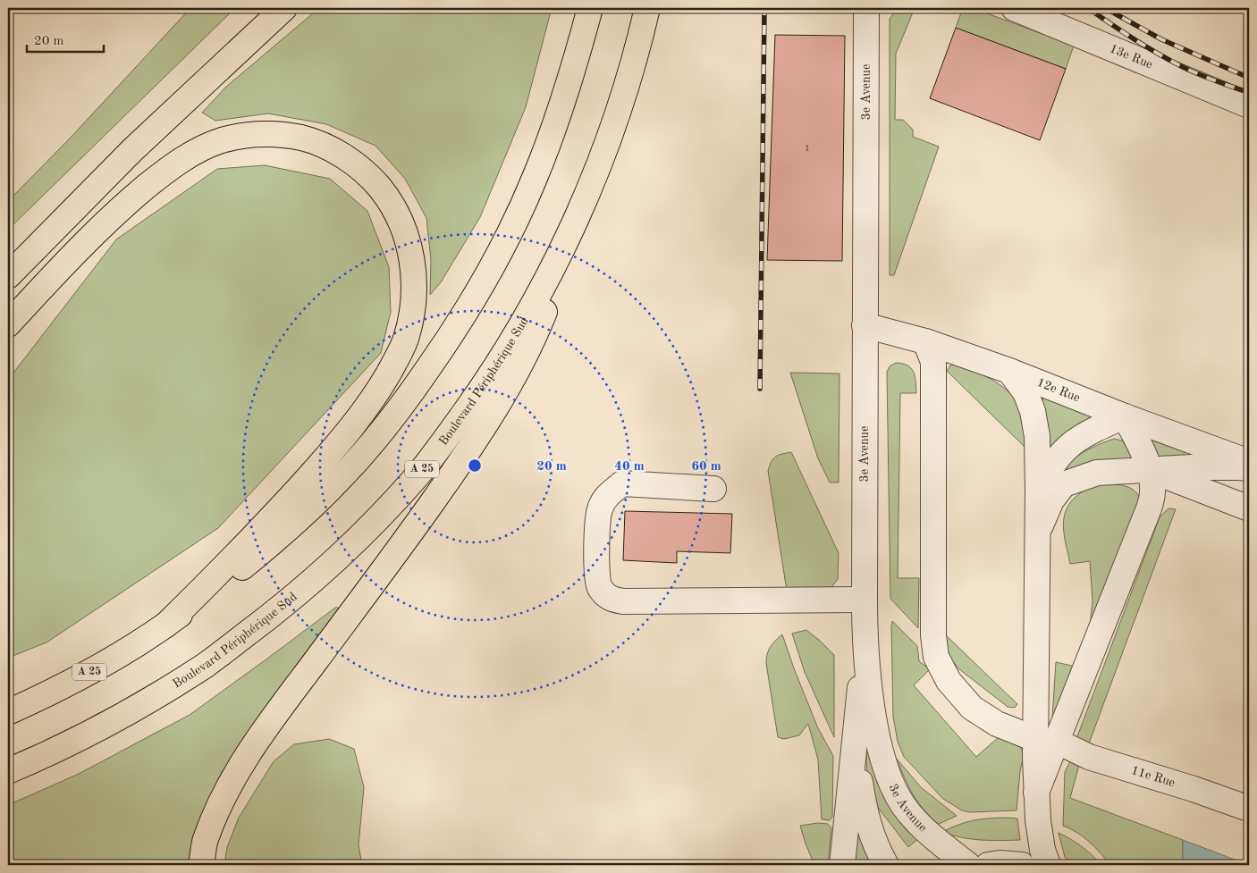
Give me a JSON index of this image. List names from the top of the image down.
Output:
{
  "streets": {
    "highway": ["Boulevard Périphérique Sud", "A 25"],
    "street": [
      "13e Rue",
      "3e Avenue",
      "12e Rue",
      "11e Rue"
    ]
  },
  "crossings": [
    ["3e Avenue", "12e Rue"],
    ["12e Rue", "11e Rue"]
  ],
  "house_numbers": ["1"],
  "scale_bar": "20 m",
  "rings": ["20 m", "40 m", "60 m"]
}
